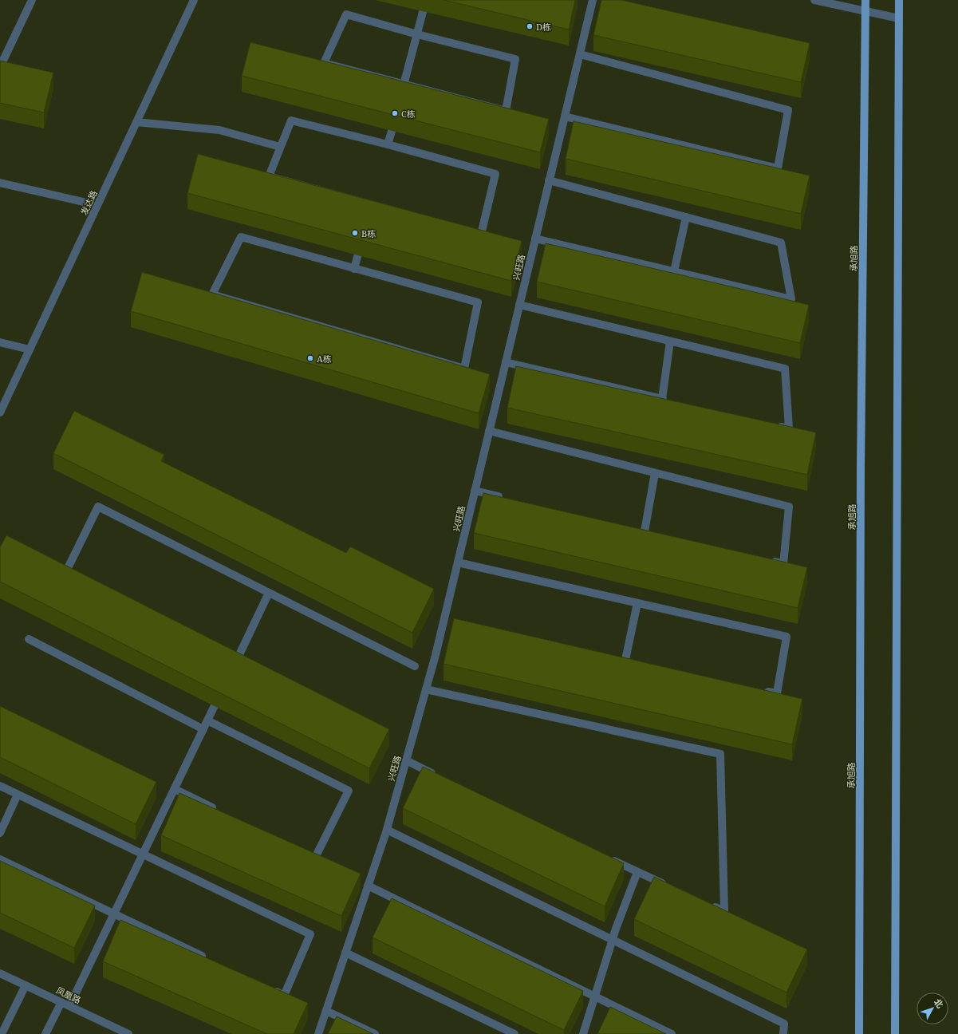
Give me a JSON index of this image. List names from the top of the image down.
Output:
{
  "streets": {
    "main road": ["承旭路"],
    "street": ["发达路", "兴旺路", "凤凰路"]
  },
  "places": [
    "D栋",
    "C栋",
    "B栋",
    "A栋"
  ],
  "north": "top right"
}
